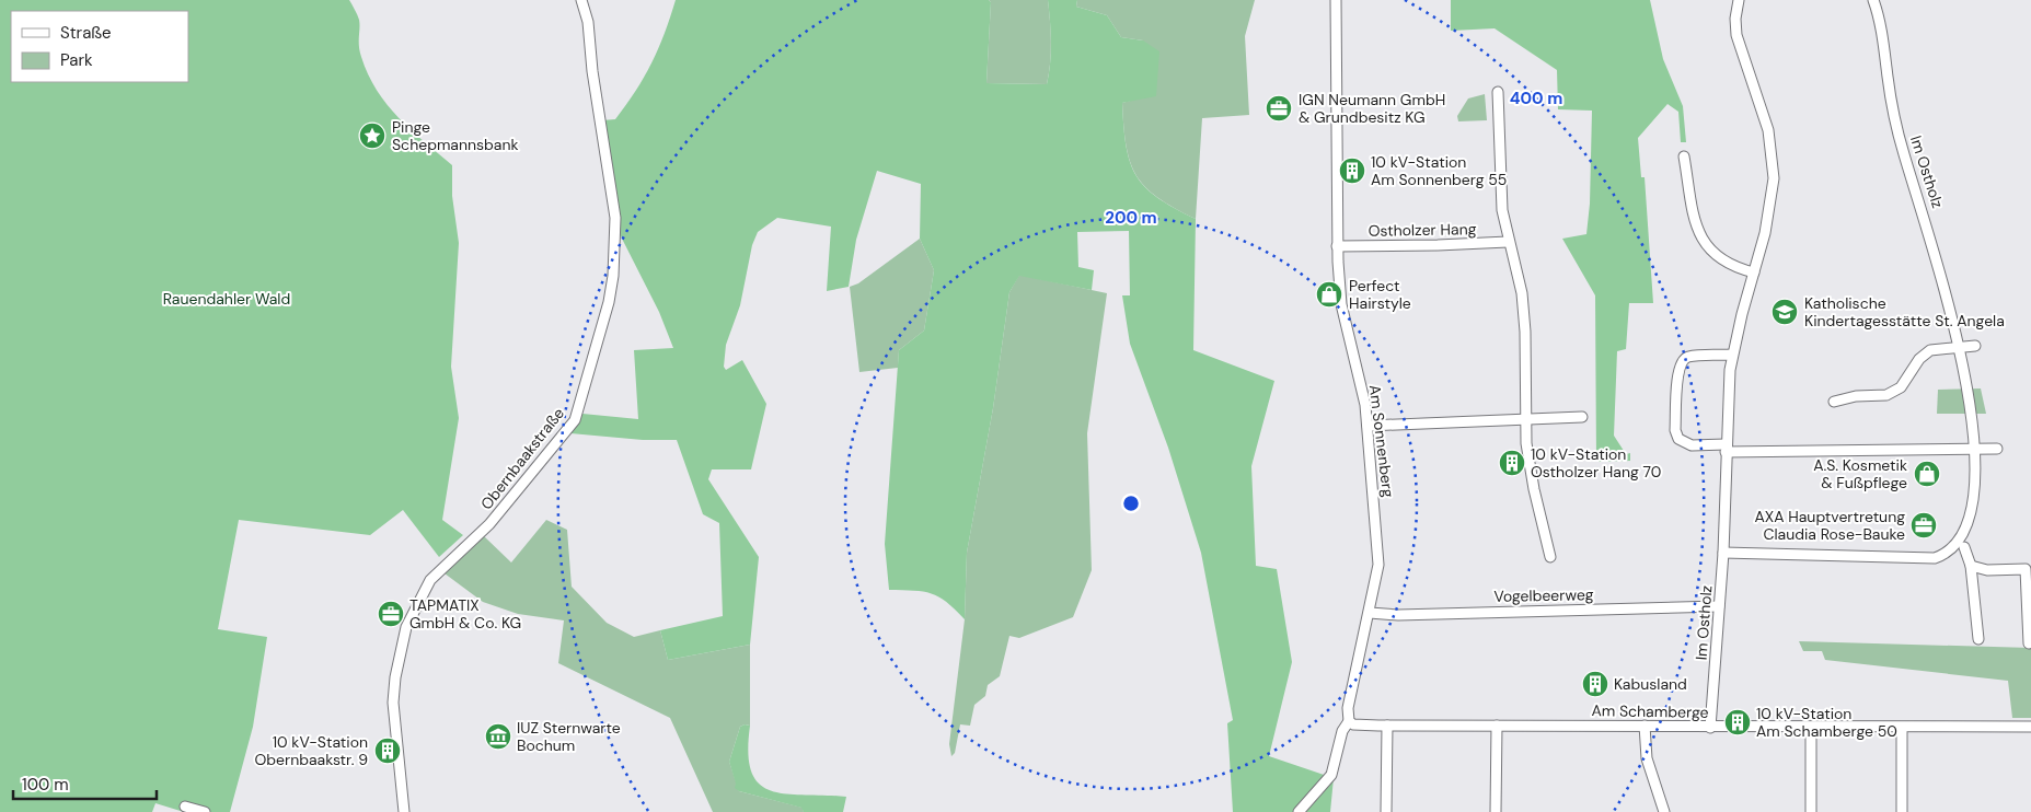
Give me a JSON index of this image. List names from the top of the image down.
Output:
{
  "streets": {
    "street": [
      "Im Ostholz",
      "Ostholzer Hang",
      "Am Sonnenberg",
      "Obernbaakstraße",
      "Vogelbeerweg",
      "Am Schamberge"
    ]
  },
  "crossings": [
    ["Im Ostholz", "Vogelbeerweg"],
    ["Im Ostholz", "Am Schamberge"],
    ["Ostholzer Hang", "Am Sonnenberg"],
    ["Am Sonnenberg", "Vogelbeerweg"]
  ],
  "parks": ["Rauendahler Wald"],
  "places": {
    "office": ["IGN Neumann GmbH & Grundbesitz KG", "AXA Hauptvertretung Claudia Rose-Bauke", "TAPMATIX GmbH & Co. KG"],
    "place": ["Pinge Schepmannsbank"],
    "building": [
      "10 kV-Station Am Sonnenberg 55",
      "10 kV-Station Ostholzer Hang 70",
      "Kabusland",
      "10 kV-Station Am Schamberge 50",
      "10 kV-Station Obernbaakstr. 9"
    ],
    "shop": ["Perfect Hairstyle", "A.S. Kosmetik & Fußpflege"],
    "school or university": ["Katholische Kindertagesstätte St. Angela"],
    "museum": ["IUZ Sternwarte Bochum"]
  },
  "legend": ["Straße", "Park"],
  "scale_bar": "100 m",
  "rings": ["400 m", "200 m"]
}
